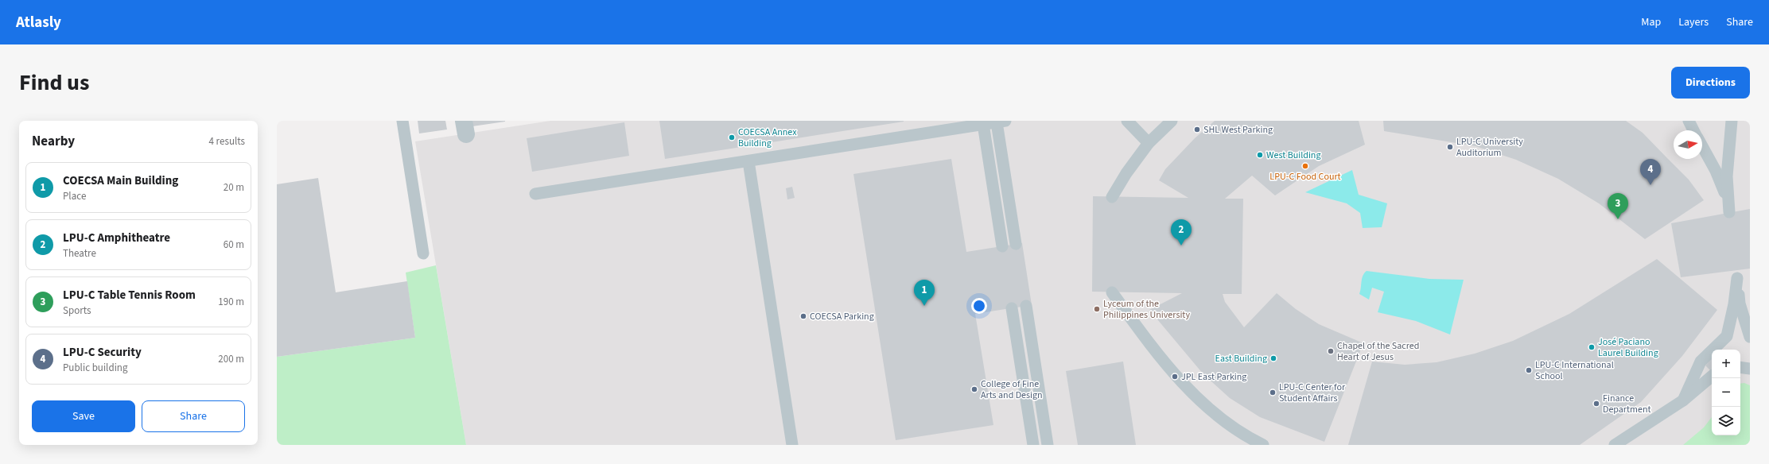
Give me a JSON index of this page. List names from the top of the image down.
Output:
{
  "places": [
    "SHL West Parking",
    "COECSA Annex Building",
    "LPU-C University Auditorium",
    "West Building",
    "LPU-C Food Court",
    "Lyceum of the Philippines University",
    "COECSA Parking",
    "José Paciano Laurel Building",
    "Chapel of the Sacred Heart of Jesus",
    "East Building",
    "LPU-C International School",
    "JPL East Parking",
    "College of Fine Arts and Design",
    "LPU-C Center for Student Affairs",
    "Finance Department"
  ],
  "north": "right",
  "page": {
    "header": "Atlasly",
    "nav": ["Map", "Layers", "Share"],
    "title": "Find us",
    "buttons": [
      "Directions",
      ["Save", "Share"]
    ],
    "heading": ["Nearby", "4 results"],
    "pins": [
      "4",
      "3",
      "2",
      "1"
    ],
    "list": [
      {
        "mark": "1",
        "name": "COECSA Main Building",
        "note": "Place",
        "value": "20 m"
      },
      {
        "mark": "2",
        "name": "LPU-C Amphitheatre",
        "note": "Theatre",
        "value": "60 m"
      },
      {
        "mark": "3",
        "name": "LPU-C Table Tennis Room",
        "note": "Sports",
        "value": "190 m"
      },
      {
        "mark": "4",
        "name": "LPU-C Security",
        "note": "Public building",
        "value": "200 m"
      }
    ],
    "map_buttons": ["+", "−"]
  }
}
